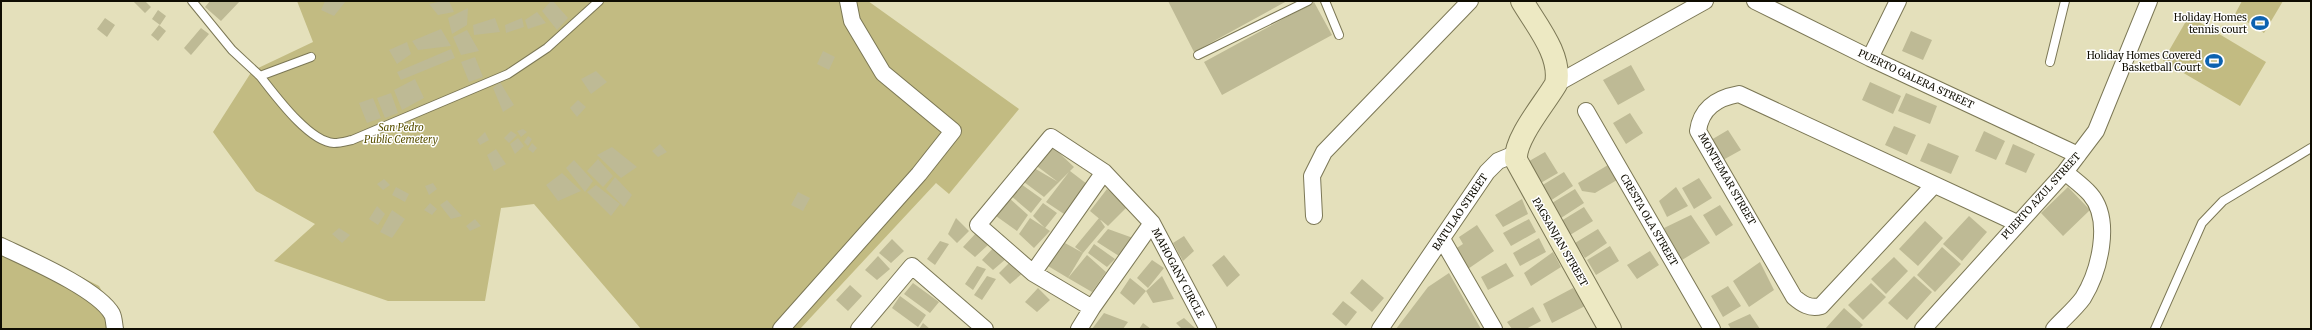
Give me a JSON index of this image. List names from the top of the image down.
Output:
{
  "streets": {
    "street": [
      "PUERTO GALERA STREET",
      "MONTEMAR STREET",
      "PUERTO AZUL STREET",
      "BATULAO STREET",
      "CRESTA OLA STREET",
      "PAGSANJAN STREET",
      "MAHOGANY CIRCLE"
    ]
  },
  "crossings": [
    ["PUERTO GALERA STREET", "PUERTO AZUL STREET"],
    ["MONTEMAR STREET", "PUERTO AZUL STREET"],
    ["BATULAO STREET", "PAGSANJAN STREET"]
  ],
  "parks": ["San Pedro Public Cemetery"],
  "places": {
    "sports": ["Holiday Homes tennis court", "Holiday Homes Covered Basketball Court"]
  }
}
